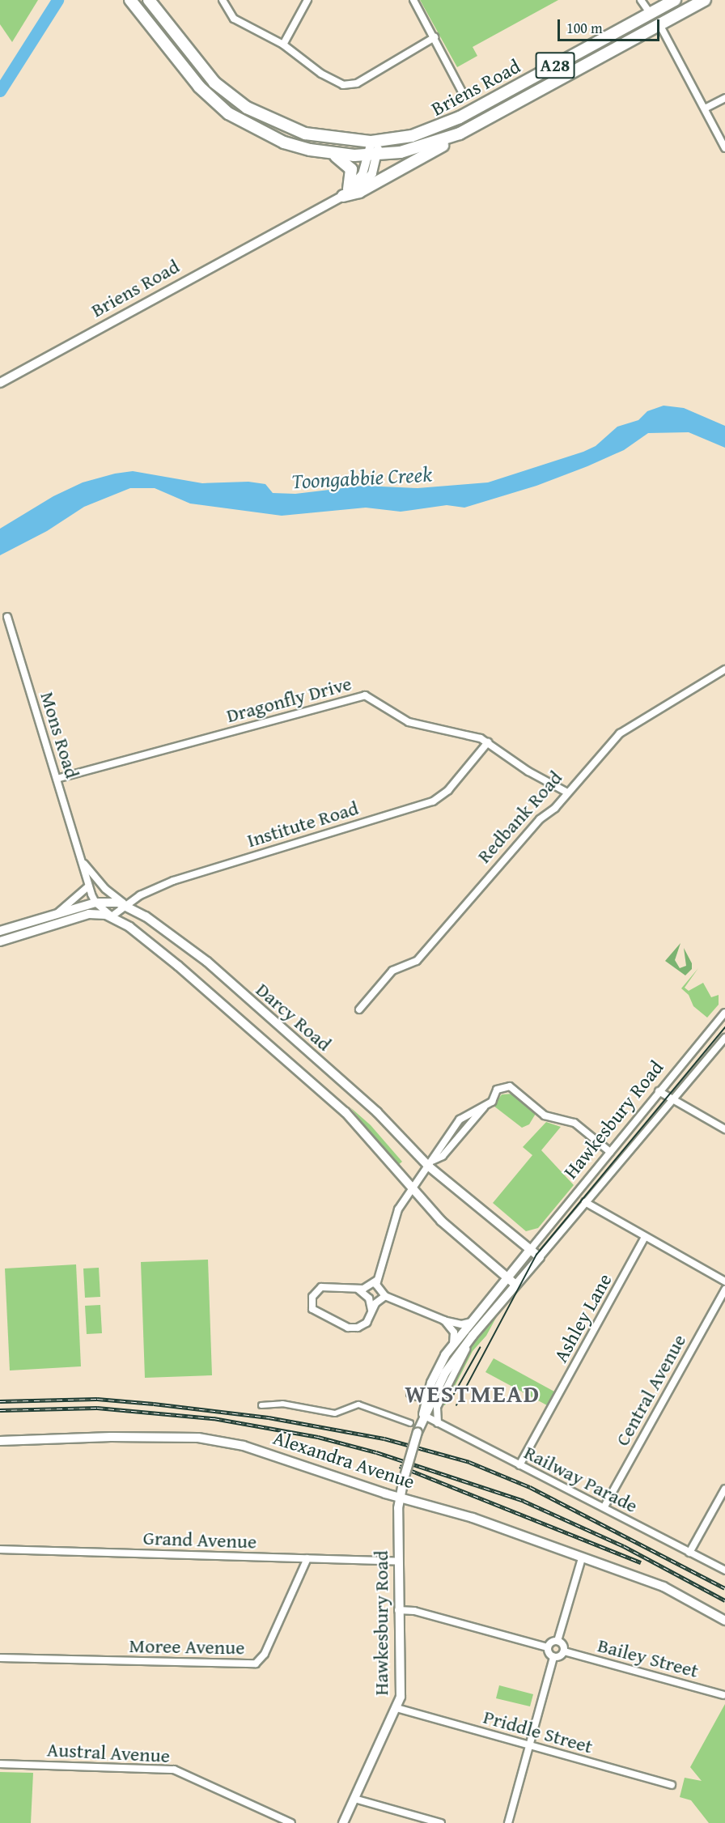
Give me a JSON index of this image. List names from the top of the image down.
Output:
{
  "streets": {
    "highway": ["A28", "Briens Road"],
    "street": [
      "Dragonfly Drive",
      "Mons Road",
      "Redbank Road",
      "Institute Road",
      "Darcy Road",
      "Hawkesbury Road",
      "Ashley Lane",
      "Central Avenue",
      "Alexandra Avenue",
      "Railway Parade",
      "Grand Avenue",
      "Moree Avenue",
      "Bailey Street",
      "Priddle Street",
      "Austral Avenue"
    ]
  },
  "crossings": [
    ["A28", "Briens Road"],
    ["Dragonfly Drive", "Mons Road"],
    ["Dragonfly Drive", "Redbank Road"],
    ["Dragonfly Drive", "Institute Road"],
    ["Mons Road", "Institute Road"],
    ["Mons Road", "Darcy Road"],
    ["Institute Road", "Darcy Road"],
    ["Darcy Road", "Hawkesbury Road"],
    ["Hawkesbury Road", "Alexandra Avenue"],
    ["Hawkesbury Road", "Railway Parade"],
    ["Hawkesbury Road", "Grand Avenue"],
    ["Hawkesbury Road", "Priddle Street"],
    ["Ashley Lane", "Railway Parade"],
    ["Central Avenue", "Railway Parade"],
    ["Grand Avenue", "Moree Avenue"]
  ],
  "districts": ["WESTMEAD"],
  "water": ["Toongabbie Creek"],
  "scale_bar": "100 m"
}
